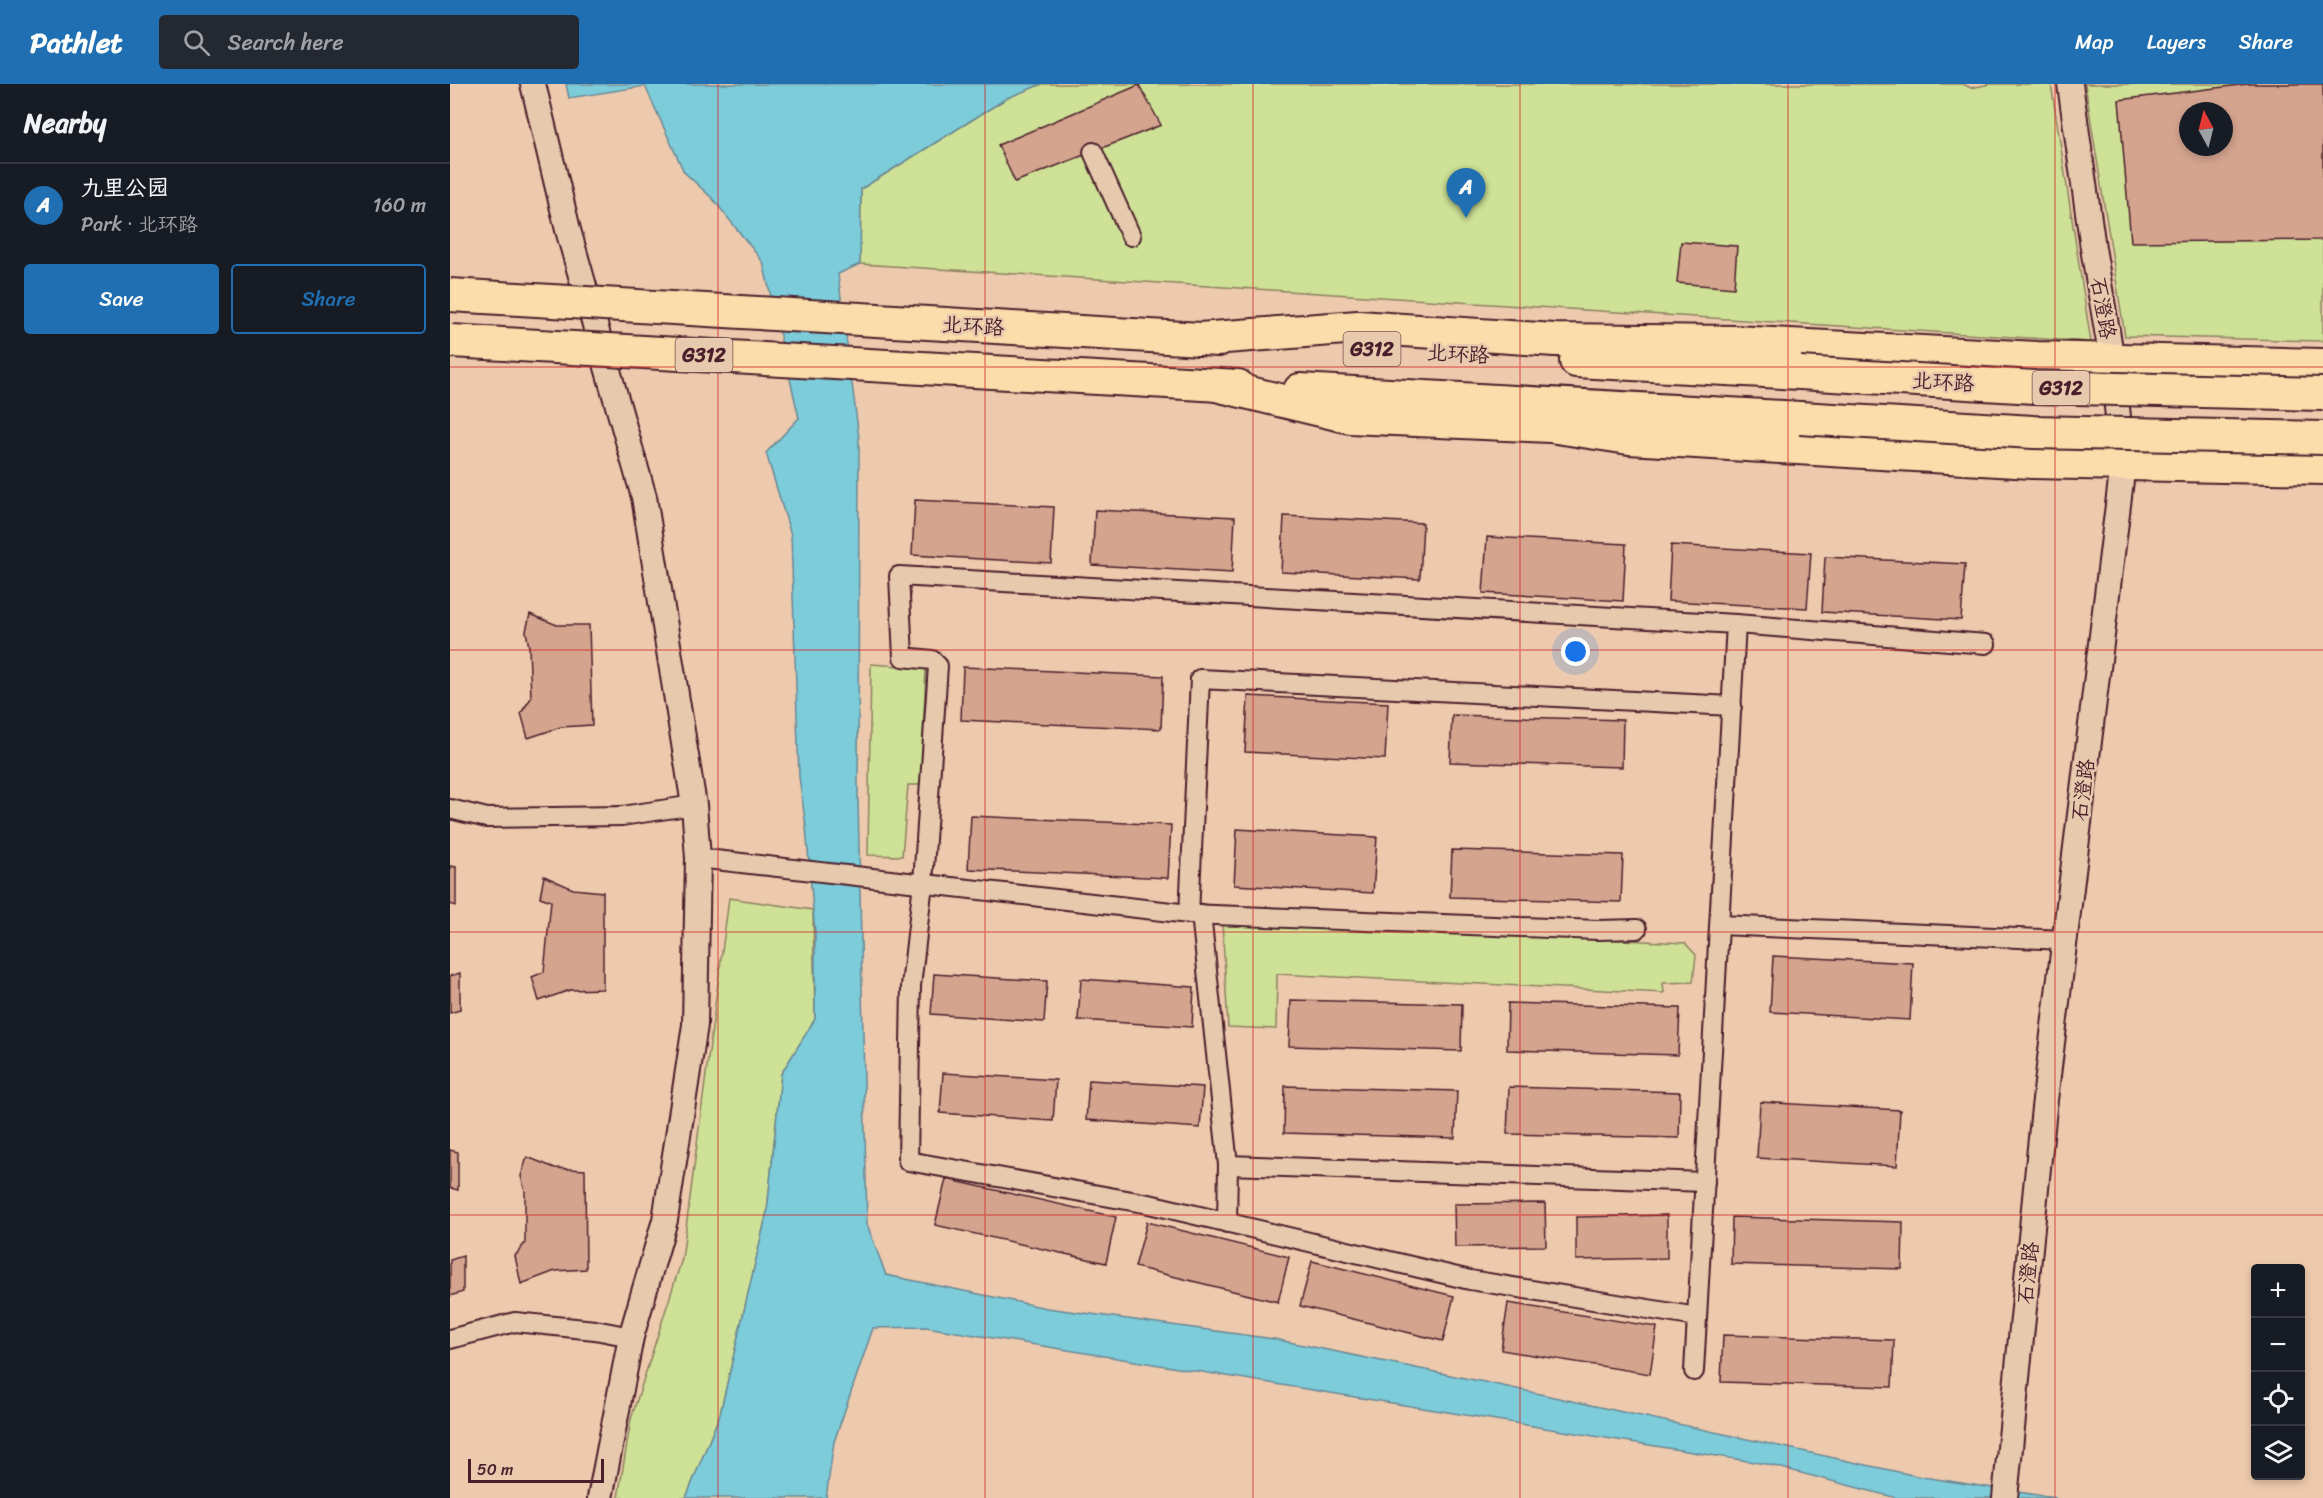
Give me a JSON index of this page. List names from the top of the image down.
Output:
{
  "streets": {
    "highway": ["北环路", "G312"],
    "street": ["石澄路"]
  },
  "scale_bar": "50 m",
  "north": "top",
  "page": {
    "header": "Pathlet",
    "search": "Search here",
    "nav": ["Map", "Layers", "Share"],
    "heading": "Nearby",
    "list": [
      {
        "mark": "A",
        "name": "九里公园",
        "note": "Park · 北环路",
        "value": "160 m"
      }
    ],
    "pins": "A",
    "buttons": ["Save", "Share"],
    "map_buttons": ["+", "−"],
    "scale": "50 m"
  }
}
